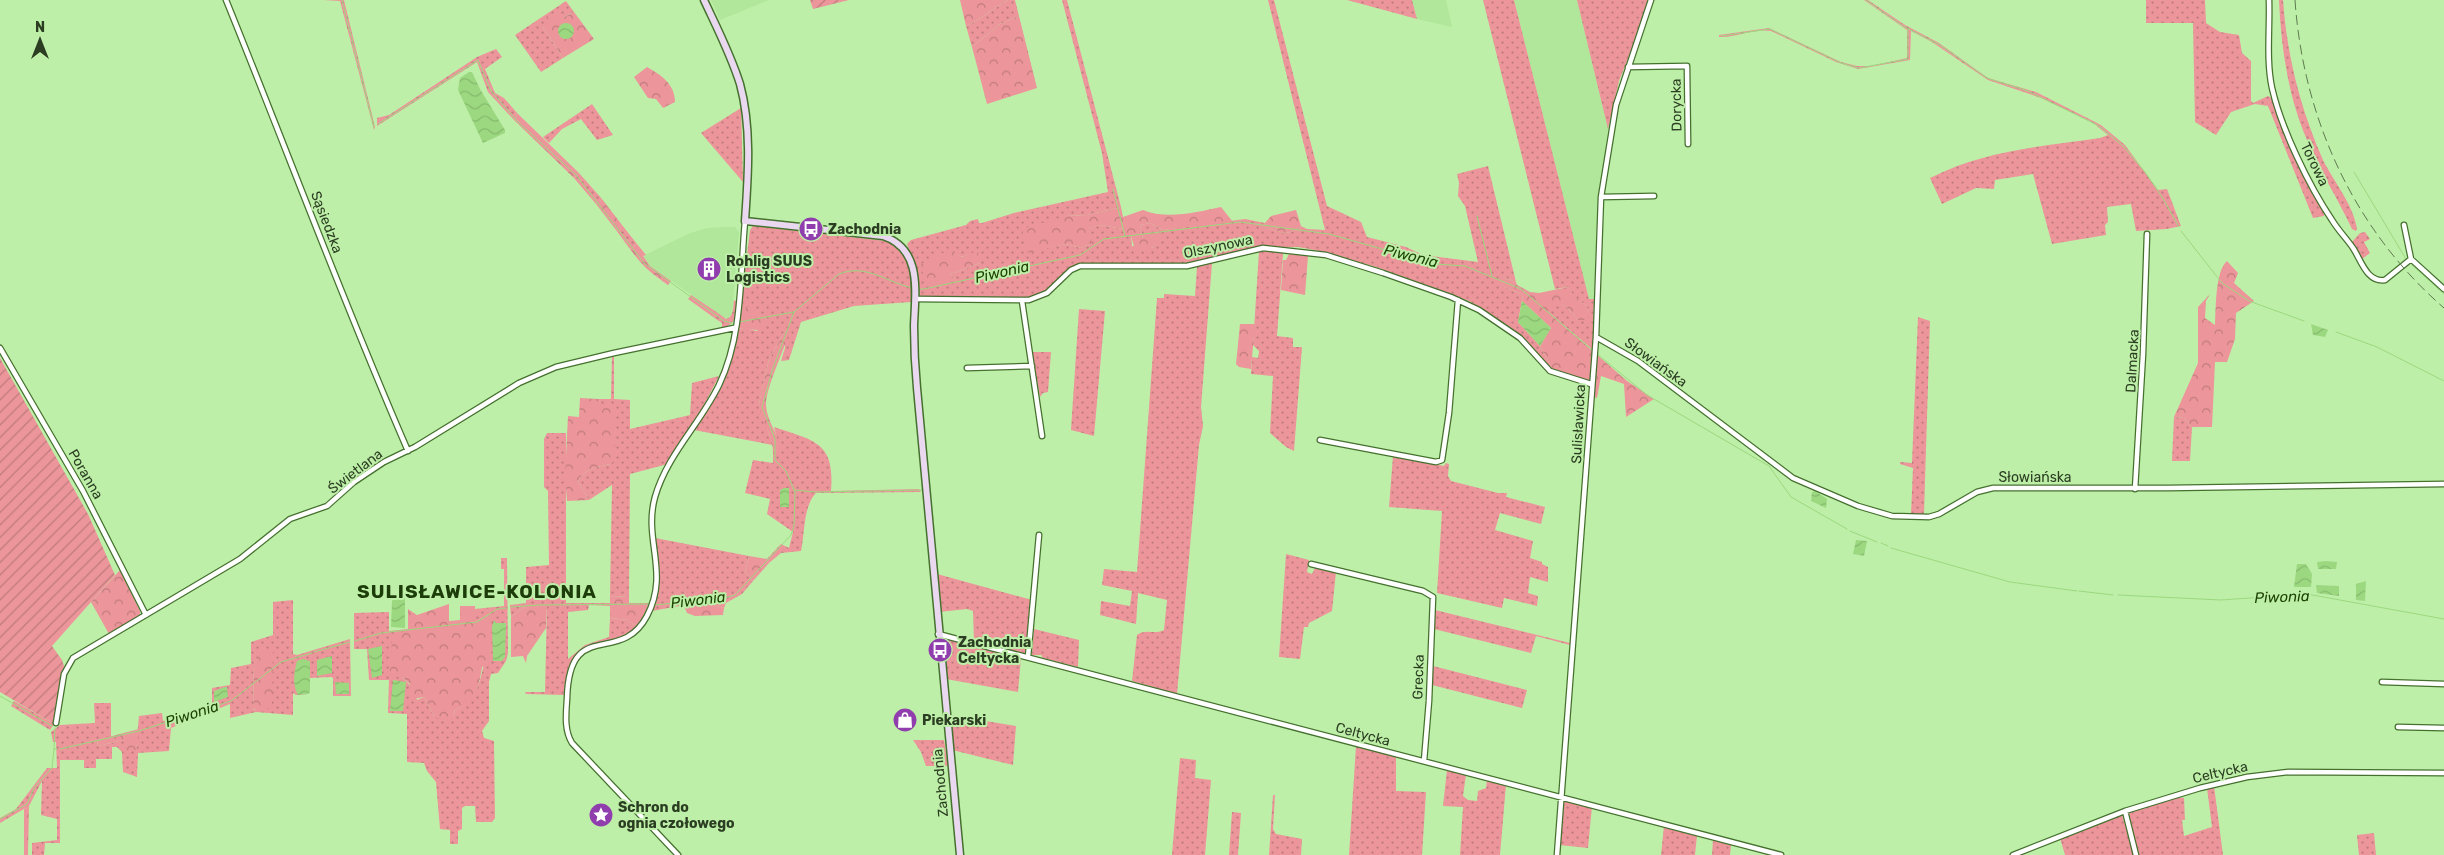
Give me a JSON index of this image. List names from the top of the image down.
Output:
{
  "streets": {
    "street": [
      "Dorycka",
      "Torowa",
      "Sąsiedzka",
      "Olszynowa",
      "Dalmacka",
      "Słowiańska",
      "Sulisławicka",
      "Świetlana",
      "Poranna",
      "Grecka",
      "Celtycka",
      "Zachodnia"
    ]
  },
  "crossings": [
    ["Dorycka", "Sulisławicka"],
    ["Sąsiedzka", "Świetlana"],
    ["Olszynowa", "Sulisławicka"],
    ["Olszynowa", "Zachodnia"],
    ["Dalmacka", "Słowiańska"],
    ["Słowiańska", "Sulisławicka"],
    ["Sulisławicka", "Celtycka"],
    ["Świetlana", "Poranna"],
    ["Grecka", "Celtycka"],
    ["Celtycka", "Zachodnia"]
  ],
  "districts": ["SULISŁAWICE-KOLONIA"],
  "water": ["Piwonia"],
  "places": {
    "bus stop": ["Zachodnia", "Zachodnia Celtycka"],
    "building": ["Rohlig SUUS Logistics"],
    "shop": ["Piekarski"],
    "place": ["Schron do ognia czołowego"]
  },
  "north": "top"
}
